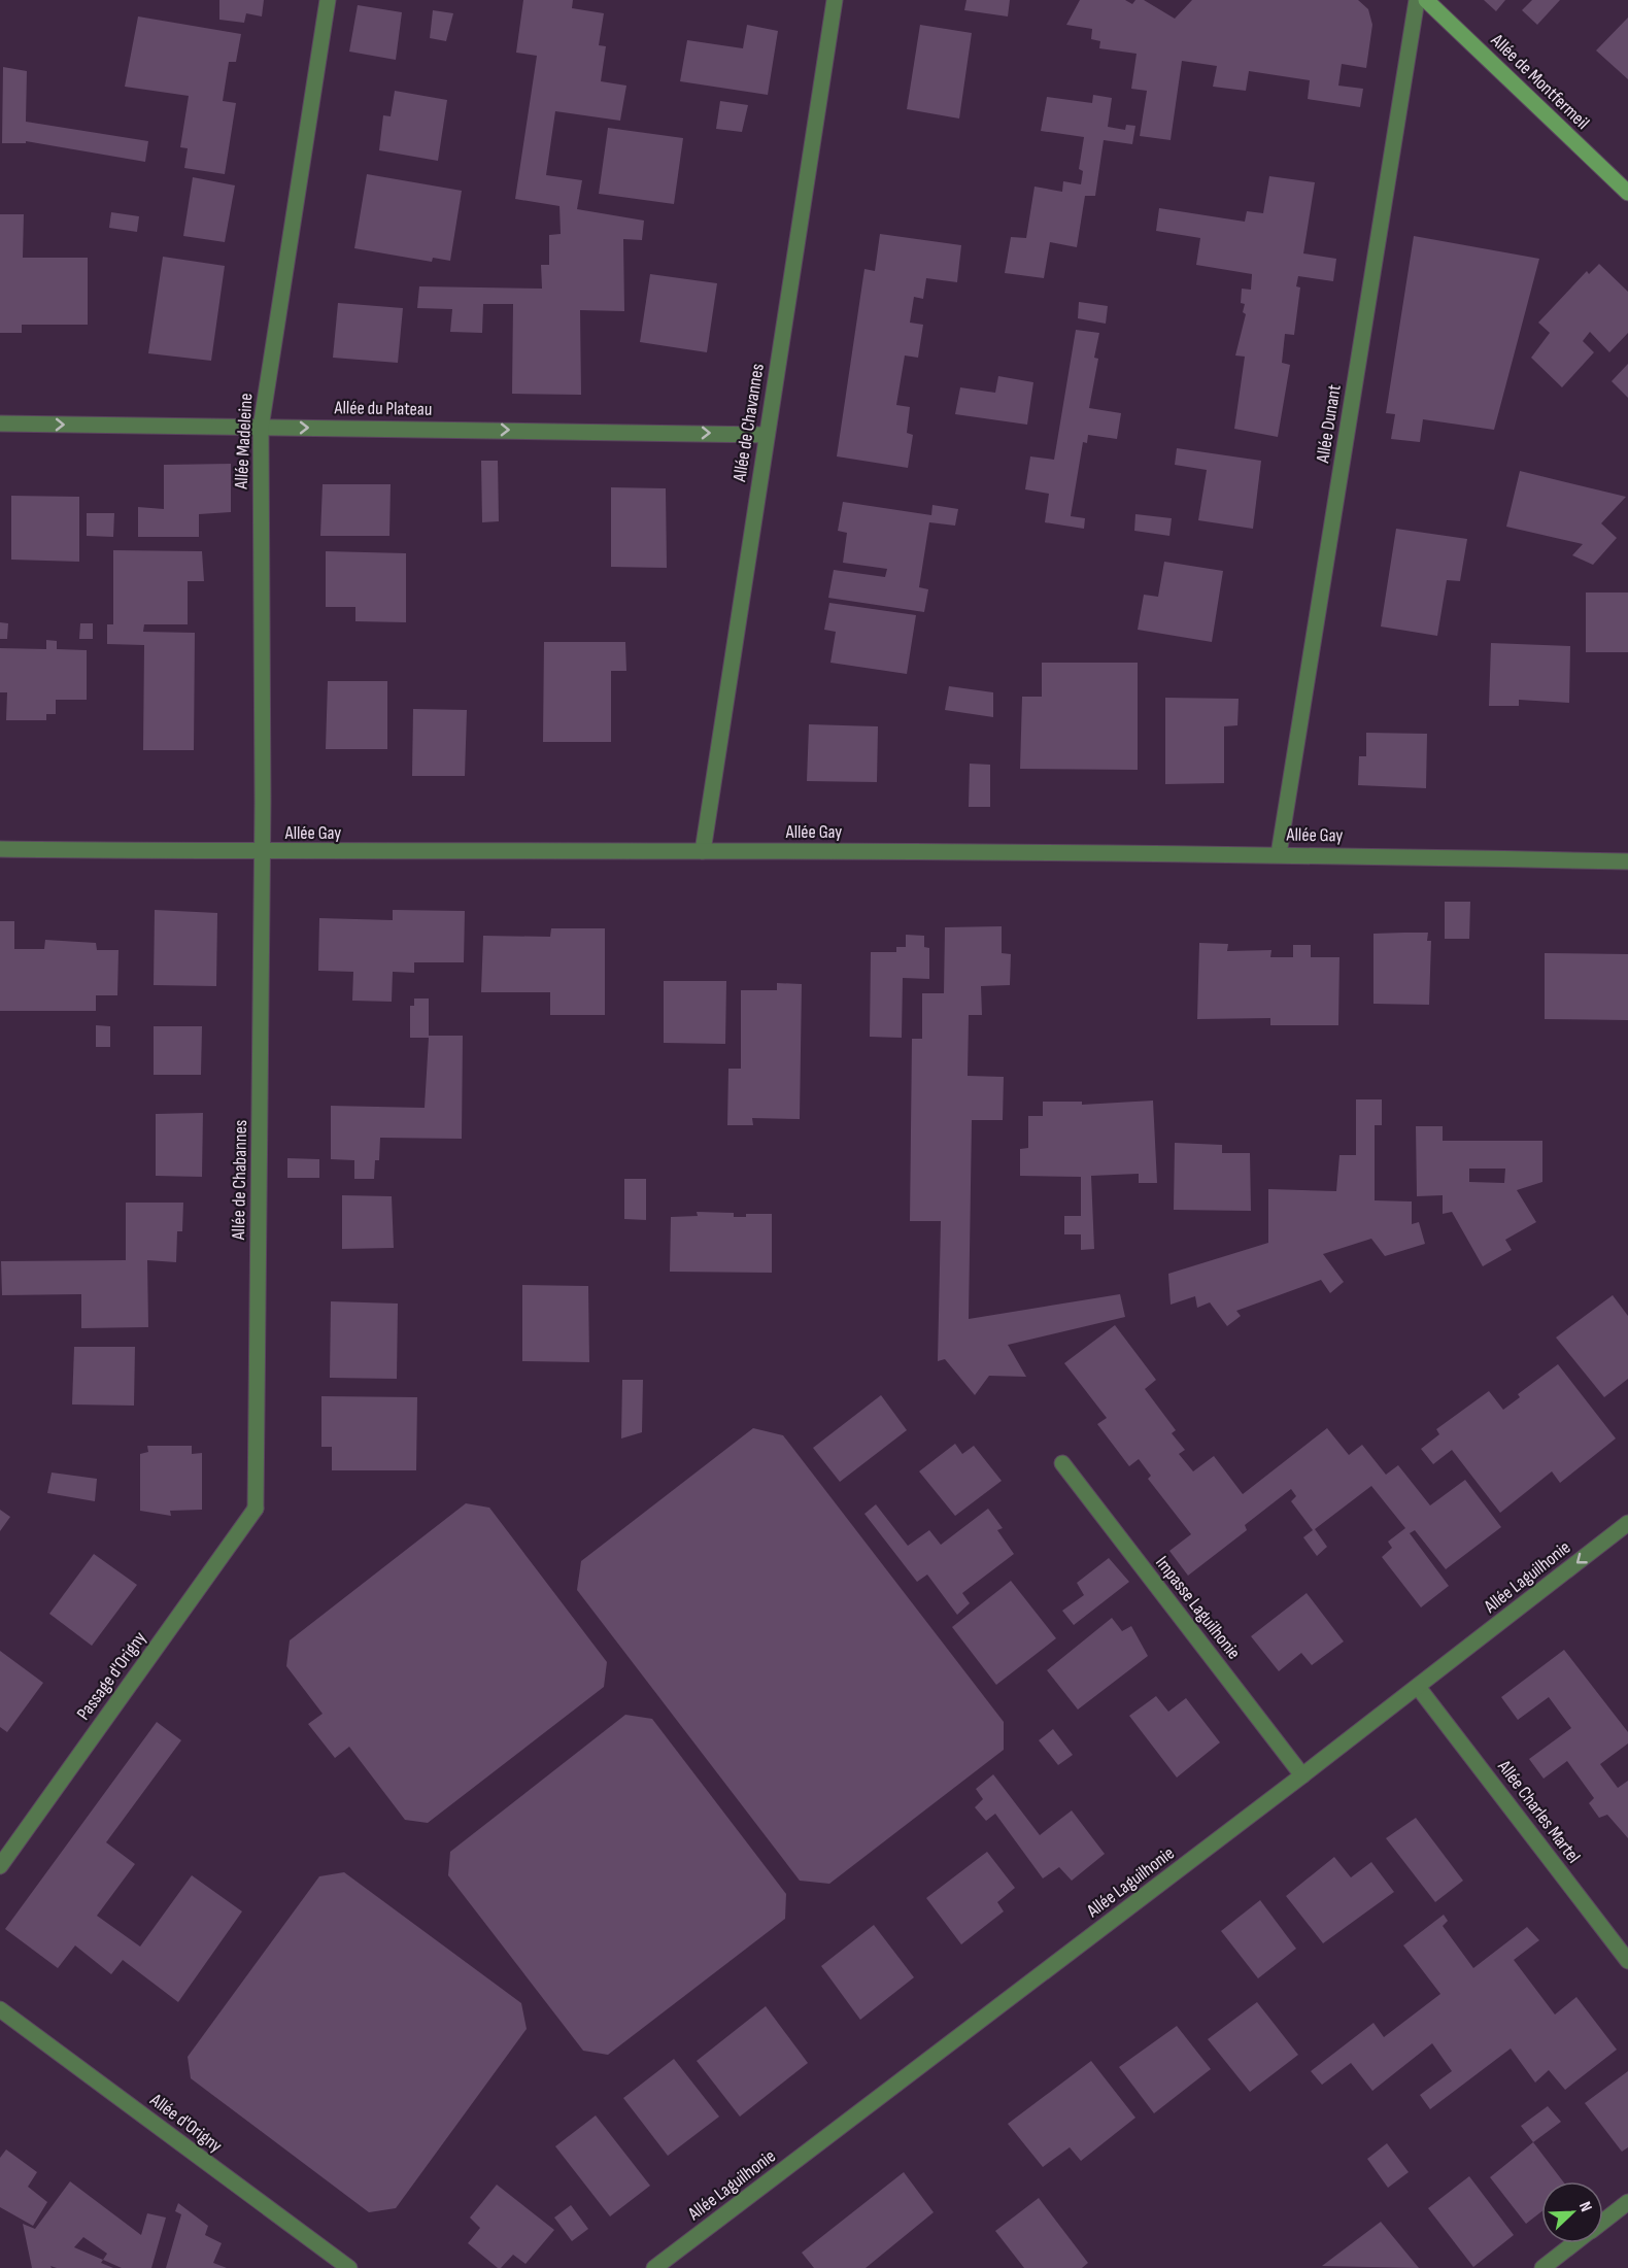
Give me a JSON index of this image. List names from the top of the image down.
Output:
{
  "streets": {
    "main road": ["Allée de Montfermeil"],
    "street": [
      "Allée du Plateau",
      "Allée de Chavannes",
      "Allée Dunant",
      "Allée Madeleine",
      "Allée Gay",
      "Allée de Chabannes",
      "Allée Laguilhonie",
      "Impasse Laguilhonie",
      "Passage d'Origny",
      "Allée Charles Martel",
      "Allée d'Origny"
    ]
  },
  "crossings": [
    ["Allée du Plateau", "Allée de Chavannes"],
    ["Allée du Plateau", "Allée Madeleine"],
    ["Allée de Chavannes", "Allée Gay"],
    ["Allée Dunant", "Allée Gay"],
    ["Allée Madeleine", "Allée Gay"],
    ["Allée Madeleine", "Allée de Chabannes"],
    ["Allée Gay", "Allée de Chabannes"],
    ["Allée de Chabannes", "Passage d'Origny"],
    ["Allée Laguilhonie", "Impasse Laguilhonie"],
    ["Allée Laguilhonie", "Allée Charles Martel"]
  ],
  "one_way": ["Allée du Plateau"],
  "north": "top right"
}
